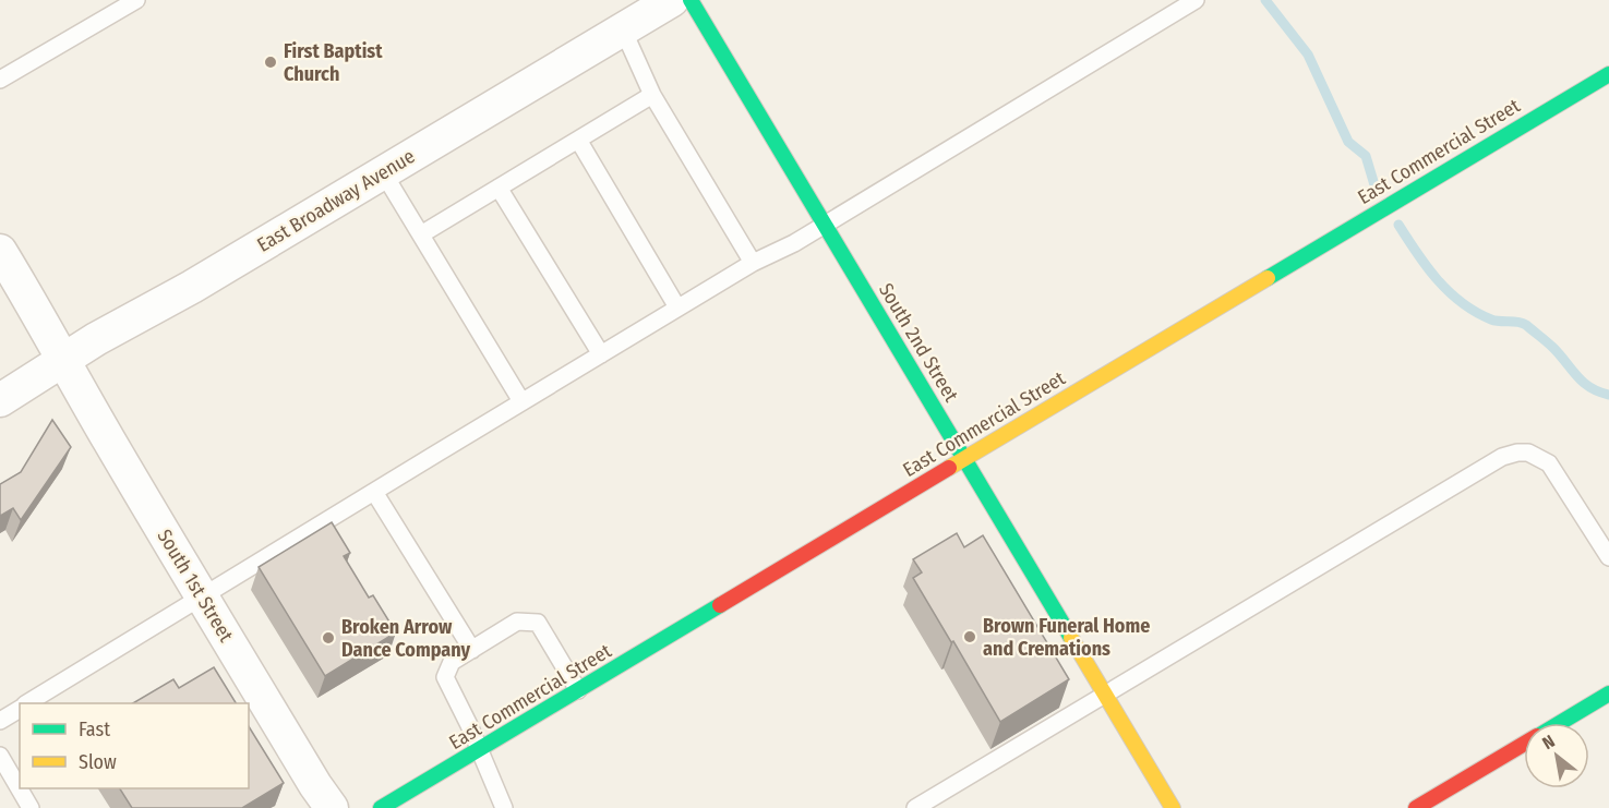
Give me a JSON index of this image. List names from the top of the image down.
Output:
{
  "streets": {
    "street": [
      "East Commercial Street",
      "East Broadway Avenue",
      "South 2nd Street",
      "South 1st Street"
    ]
  },
  "crossings": [
    ["East Commercial Street", "South 2nd Street"],
    ["East Broadway Avenue", "South 1st Street"]
  ],
  "places": ["First Baptist Church", "Brown Funeral Home and Cremations", "Broken Arrow Dance Company"],
  "legend": ["Fast", "Slow"],
  "north": "top left"
}
